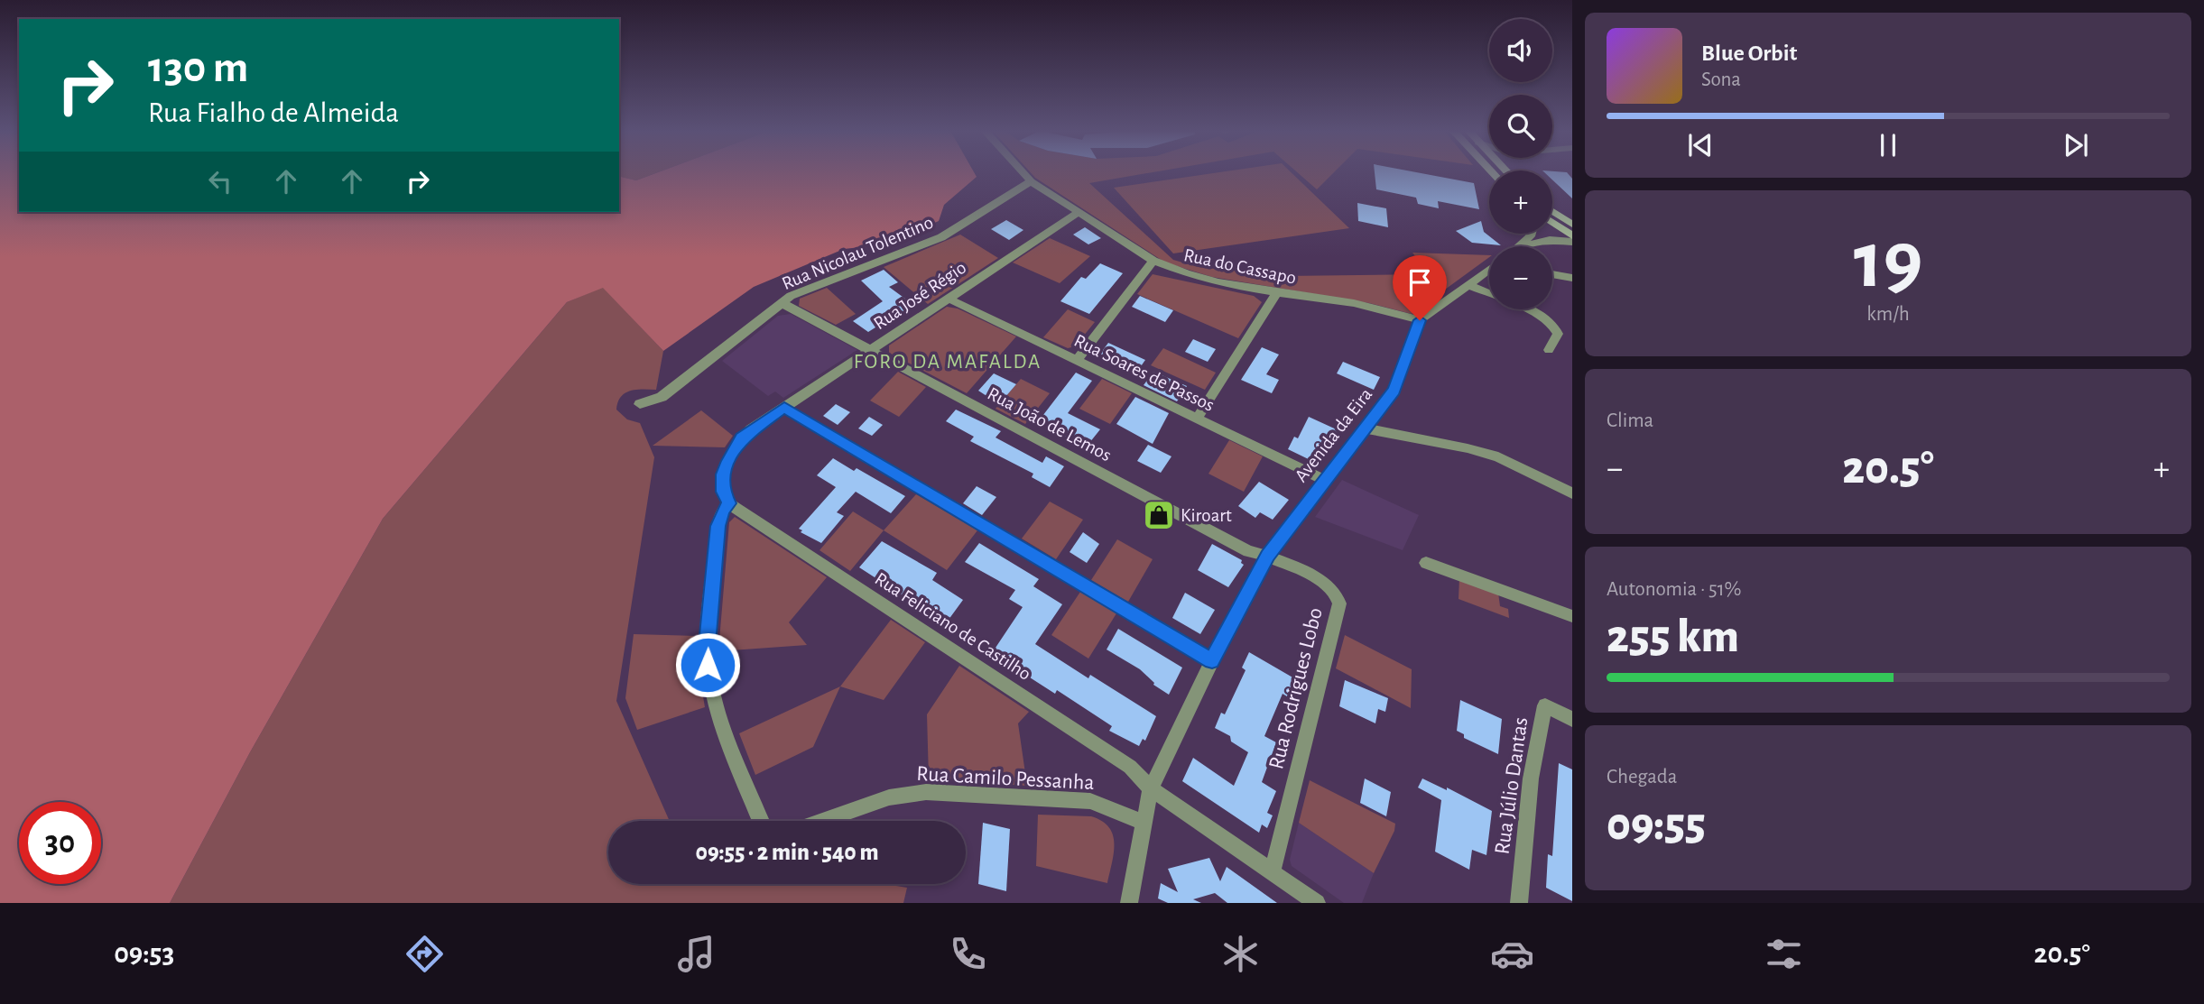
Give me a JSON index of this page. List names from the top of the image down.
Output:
{
  "streets": {
    "street": [
      "Rua Nicolau Tolentino",
      "Rua do Cassapo",
      "Rua José Régio",
      "Rua Soares de Passos",
      "Rua João de Lemos",
      "Avenida da Eira",
      "Rua Feliciano de Castilho",
      "Rua Rodrigues Lobo",
      "Rua Camilo Pessanha",
      "Rua Júlio Dantas"
    ]
  },
  "crossings": [
    ["Rua Nicolau Tolentino", "Rua do Cassapo"],
    ["Rua Nicolau Tolentino", "Rua João de Lemos"],
    ["Rua do Cassapo", "Rua José Régio"],
    ["Rua do Cassapo", "Avenida da Eira"],
    ["Rua José Régio", "Rua Soares de Passos"],
    ["Rua José Régio", "Rua João de Lemos"],
    ["Rua José Régio", "Rua Feliciano de Castilho"],
    ["Rua Soares de Passos", "Avenida da Eira"],
    ["Rua João de Lemos", "Avenida da Eira"],
    ["Rua João de Lemos", "Rua Rodrigues Lobo"],
    ["Avenida da Eira", "Rua Feliciano de Castilho"],
    ["Avenida da Eira", "Rua Rodrigues Lobo"],
    ["Avenida da Eira", "Rua Camilo Pessanha"],
    ["Rua Feliciano de Castilho", "Rua Rodrigues Lobo"]
  ],
  "districts": ["FORO DA MAFALDA"],
  "places": {
    "shop": ["Kiroart"]
  },
  "page": {
    "map_buttons": ["+", "−"],
    "turn": ["130 m", "Rua Fialho de Almeida"],
    "song": ["Blue Orbit", "Sona"],
    "tile": [
      ["19", "km/h"],
      "Clima",
      ["Autonomia · 51%", "255 km"],
      ["Chegada", "09:55"]
    ],
    "heat": ["−", "20.5°", "+"],
    "limit": "30",
    "trip": "09:55 · 2 min · 540 m",
    "tabs": ["09:53", "20.5°"]
  }
}
